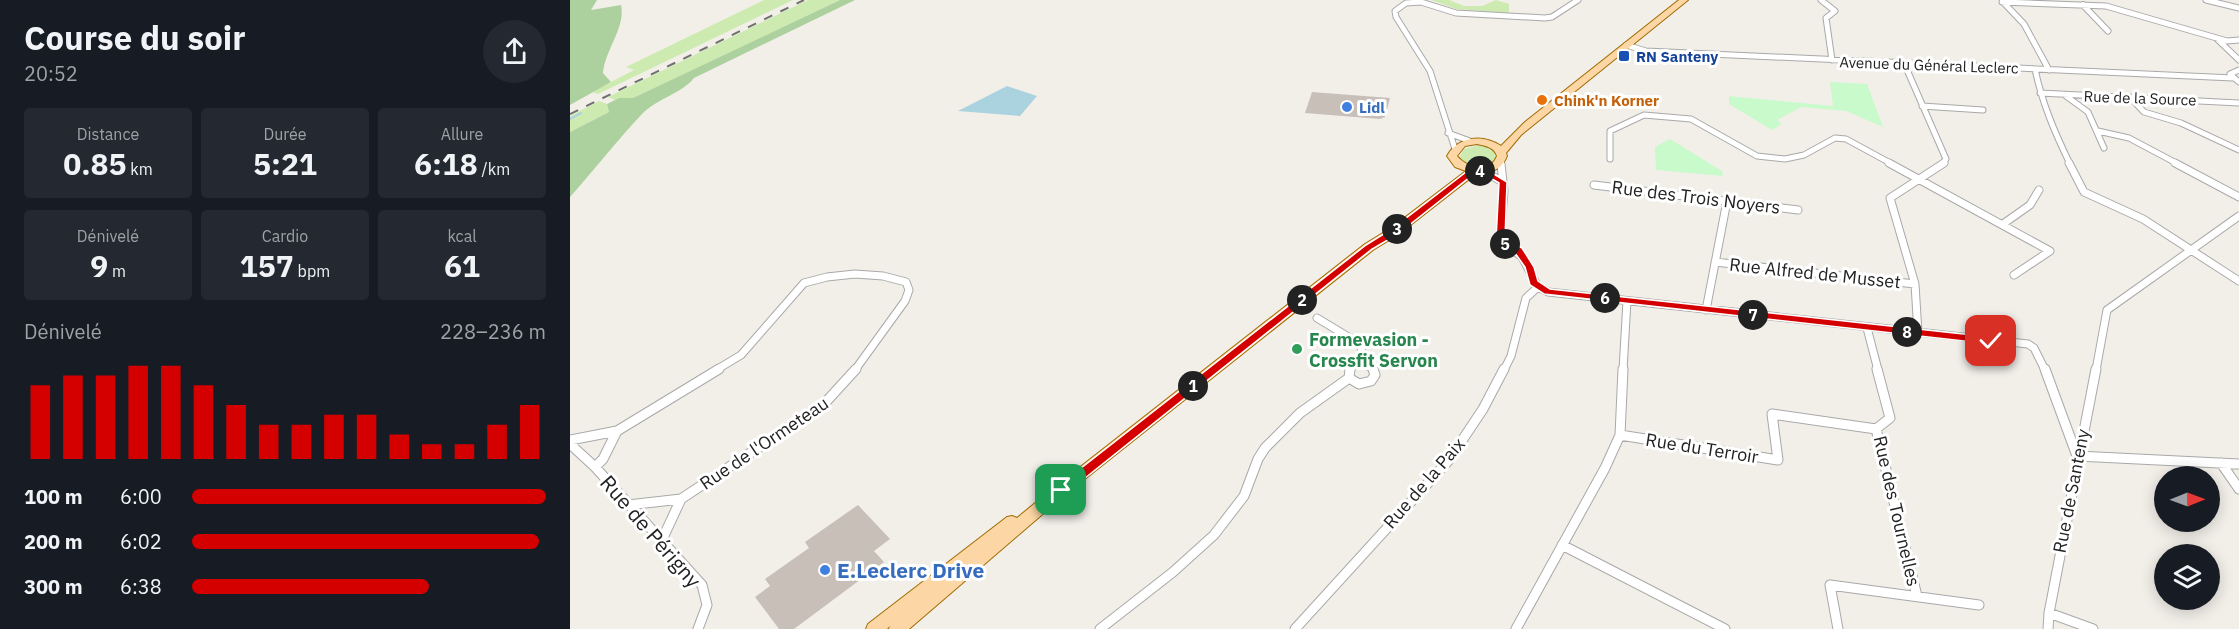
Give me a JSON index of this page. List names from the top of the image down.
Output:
{
  "streets": {
    "street": [
      "Avenue du Général Leclerc",
      "Rue de la Source",
      "Rue des Trois Noyers",
      "Rue Alfred de Musset",
      "Rue de l'Ormeteau",
      "Rue du Terroir",
      "Rue de la Paix",
      "Rue de Santeny",
      "Rue des Tournelles",
      "Rue de Périgny"
    ]
  },
  "crossings": [
    ["Rue de l'Ormeteau", "Rue de Périgny"],
    ["Rue du Terroir", "Rue des Tournelles"]
  ],
  "places": {
    "transit": ["RN Santeny"],
    "other": [
      "Chink'n Korner",
      "Lidl",
      "Formevasion - Crossfit Servon",
      "E.Leclerc Drive"
    ]
  },
  "north": "right",
  "page": {
    "heading": ["Course du soir", "20:52"],
    "stats": [
      ["Distance", "0.85 km"],
      ["Durée", "5:21"],
      ["Allure", "6:18 /km"],
      ["Dénivelé", "9 m"],
      ["Cardio", "157 bpm"],
      ["kcal", "61"]
    ],
    "pins": [
      "4",
      "3",
      "5",
      "6",
      "2",
      "7",
      "8",
      "1"
    ],
    "chart": ["Dénivelé", "228–236 m"],
    "list": [
      {
        "name": "100 m",
        "note": "6:00"
      },
      {
        "name": "200 m",
        "note": "6:02"
      },
      {
        "name": "300 m",
        "note": "6:38"
      }
    ]
  }
}
